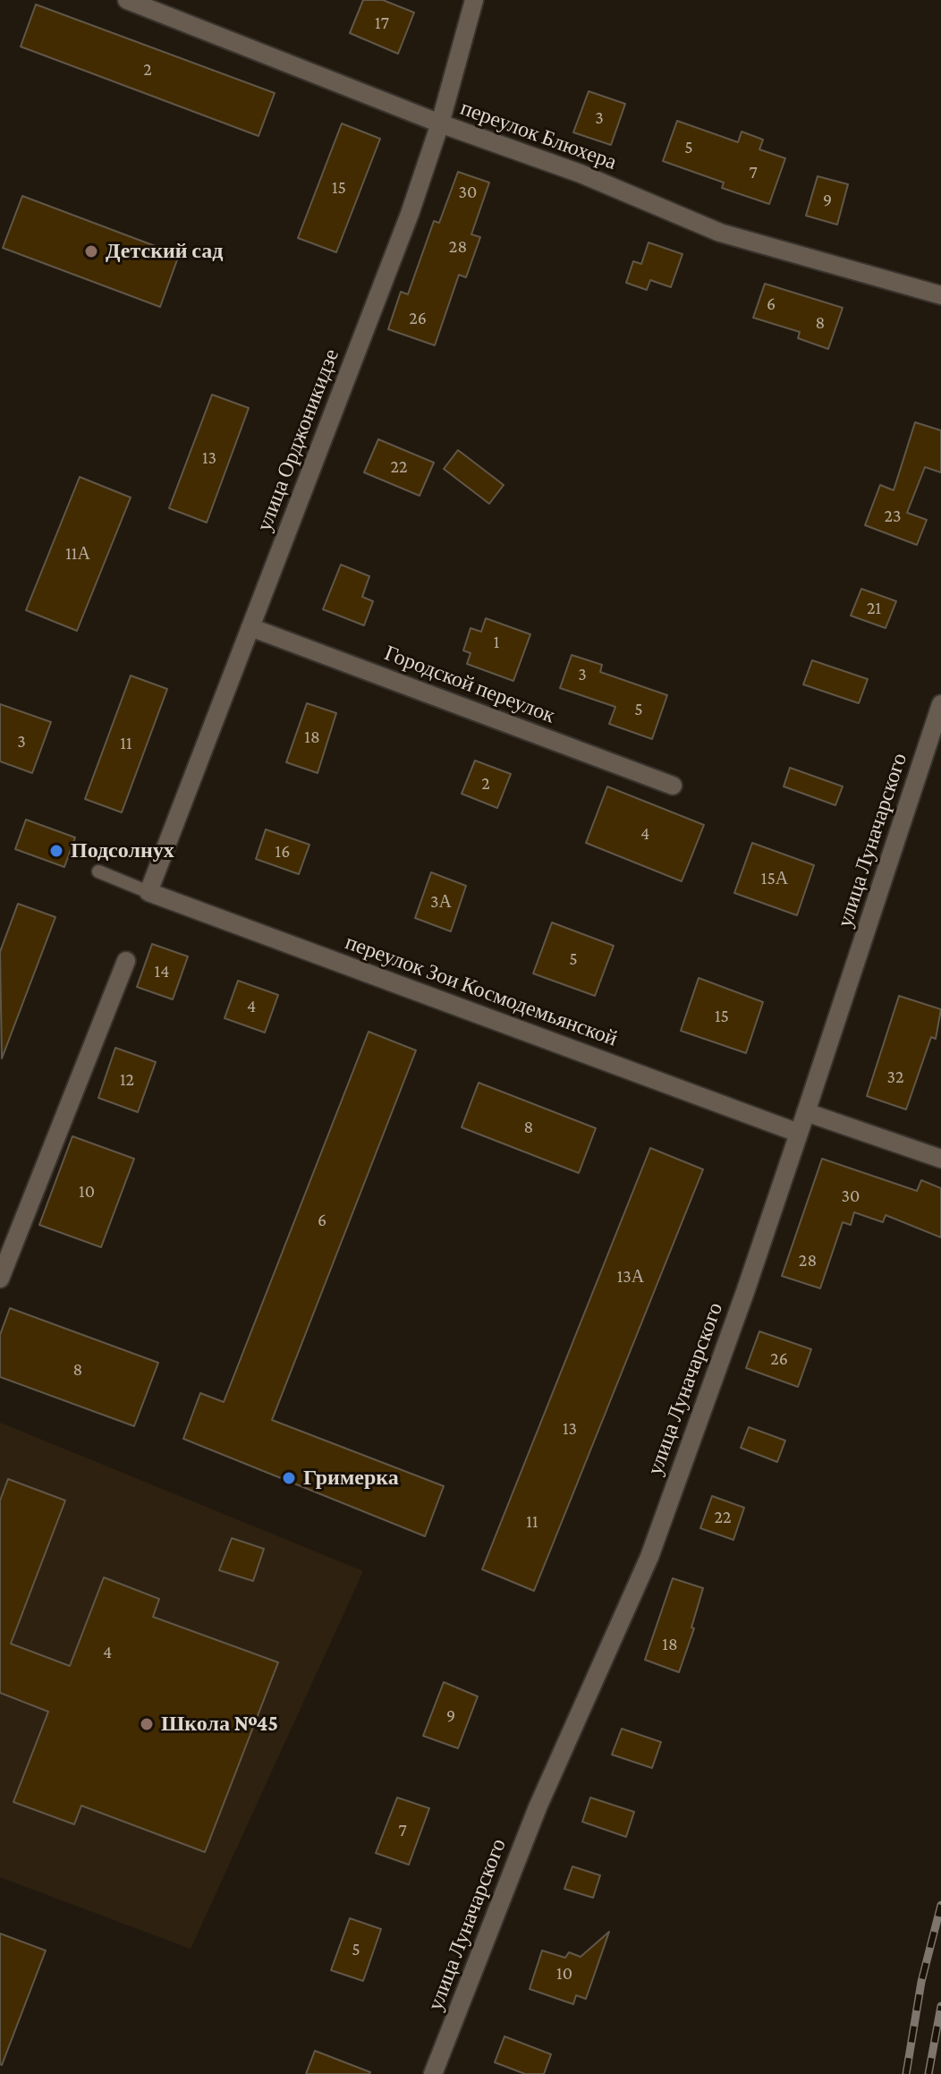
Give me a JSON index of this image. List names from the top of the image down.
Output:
{
  "streets": {
    "street": [
      "переулок Блюхера",
      "улица Орджоникидзе",
      "Городской переулок",
      "улица Луначарского",
      "переулок Зои Космодемьянской"
    ]
  },
  "crossings": [
    ["переулок Блюхера", "улица Орджоникидзе"],
    ["улица Орджоникидзе", "Городской переулок"],
    ["улица Орджоникидзе", "переулок Зои Космодемьянской"],
    ["улица Луначарского", "переулок Зои Космодемьянской"]
  ],
  "places": [
    "Детский сад",
    "Подсолнух",
    "Гримерка",
    "Школа №45"
  ],
  "house_numbers": [
    "17",
    "2",
    "3",
    "5",
    "7",
    "15",
    "30",
    "9",
    "28",
    "6",
    "26",
    "8",
    "13",
    "22",
    "23",
    "11А",
    "21",
    "1",
    "3",
    "5",
    "18",
    "3",
    "11",
    "2",
    "4",
    "16",
    "15А",
    "3А",
    "5",
    "14",
    "4",
    "15",
    "32",
    "12",
    "8",
    "10",
    "30",
    "6",
    "28",
    "13А",
    "26",
    "8",
    "13",
    "22",
    "11",
    "18",
    "4",
    "9",
    "7",
    "5",
    "10"
  ]
}
